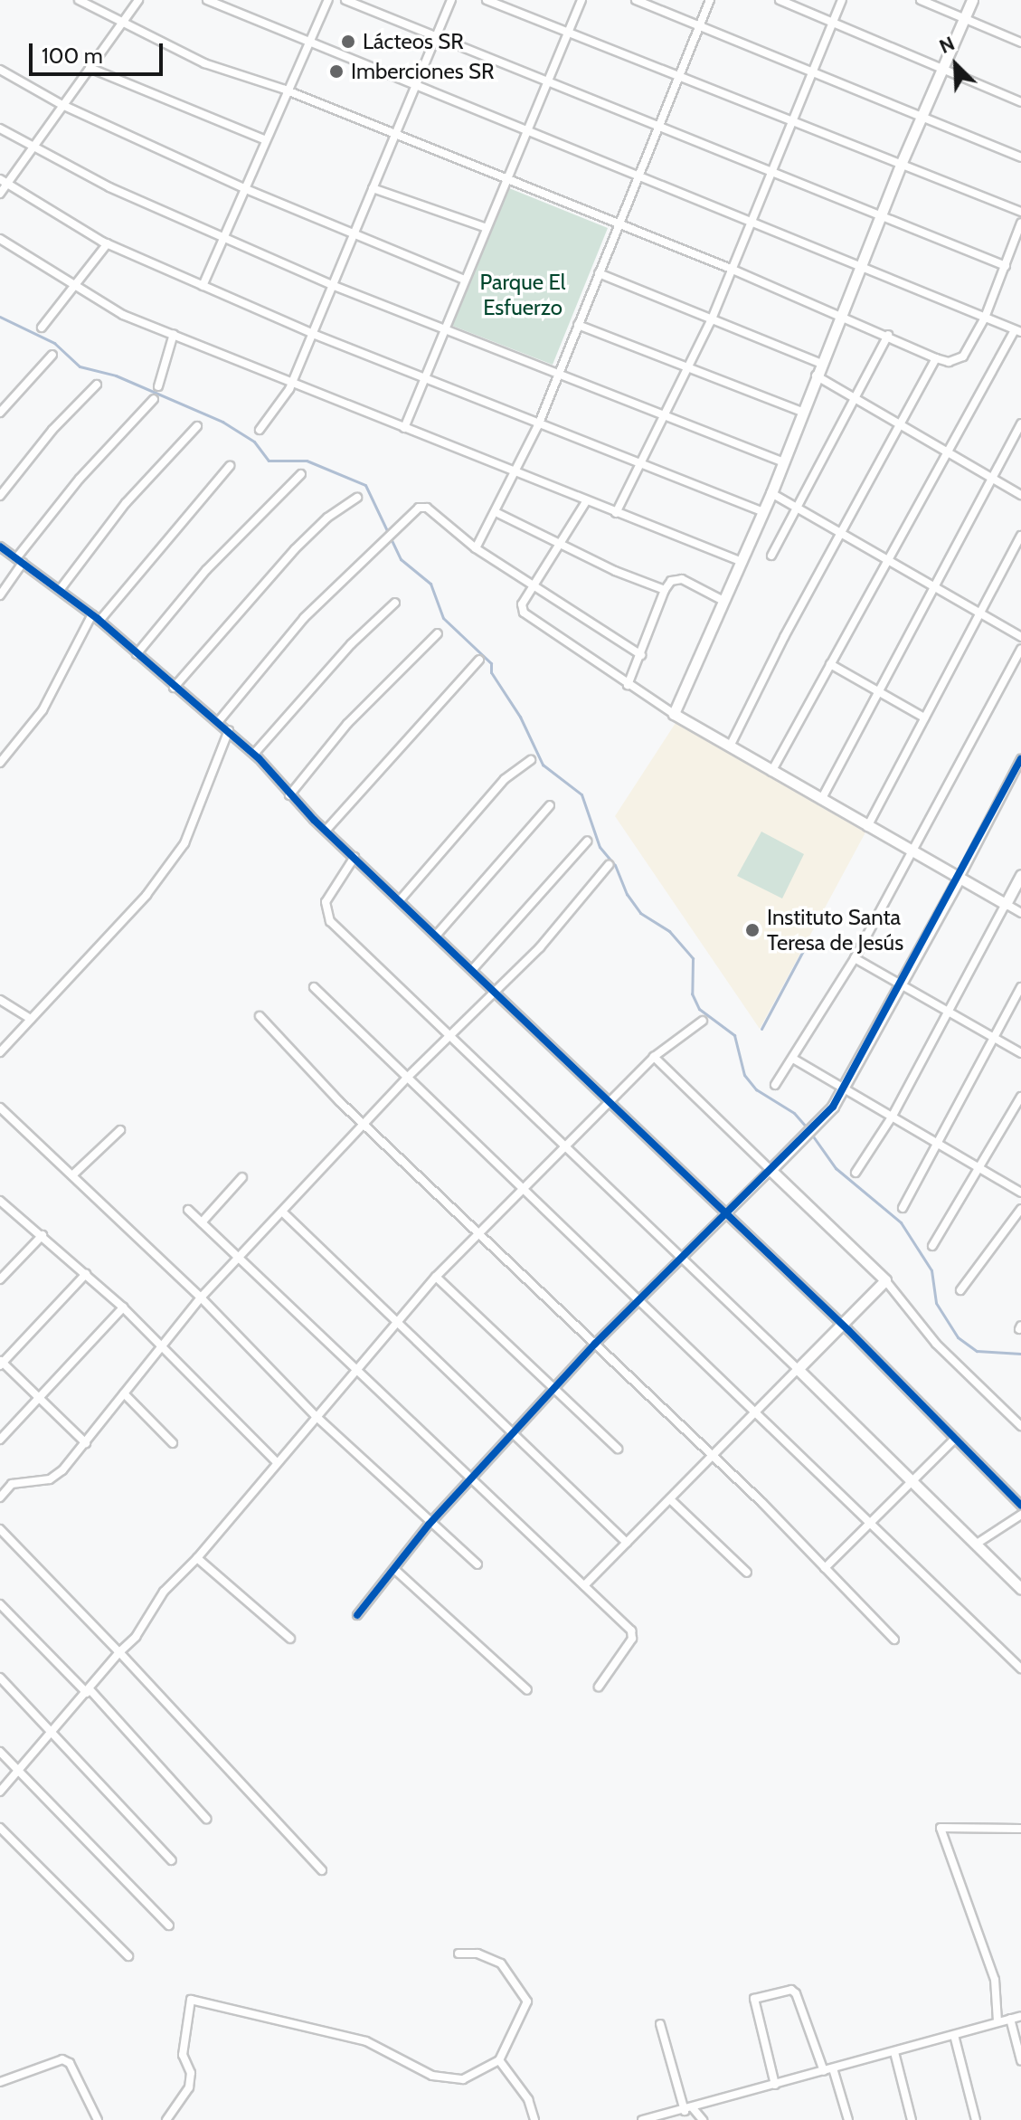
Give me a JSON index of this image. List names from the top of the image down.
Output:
{
  "parks": ["Parque El Esfuerzo"],
  "places": ["Lácteos SR", "Imberciones SR", "Instituto Santa Teresa de Jesús"],
  "scale_bar": "100 m",
  "north": "top left"
}
